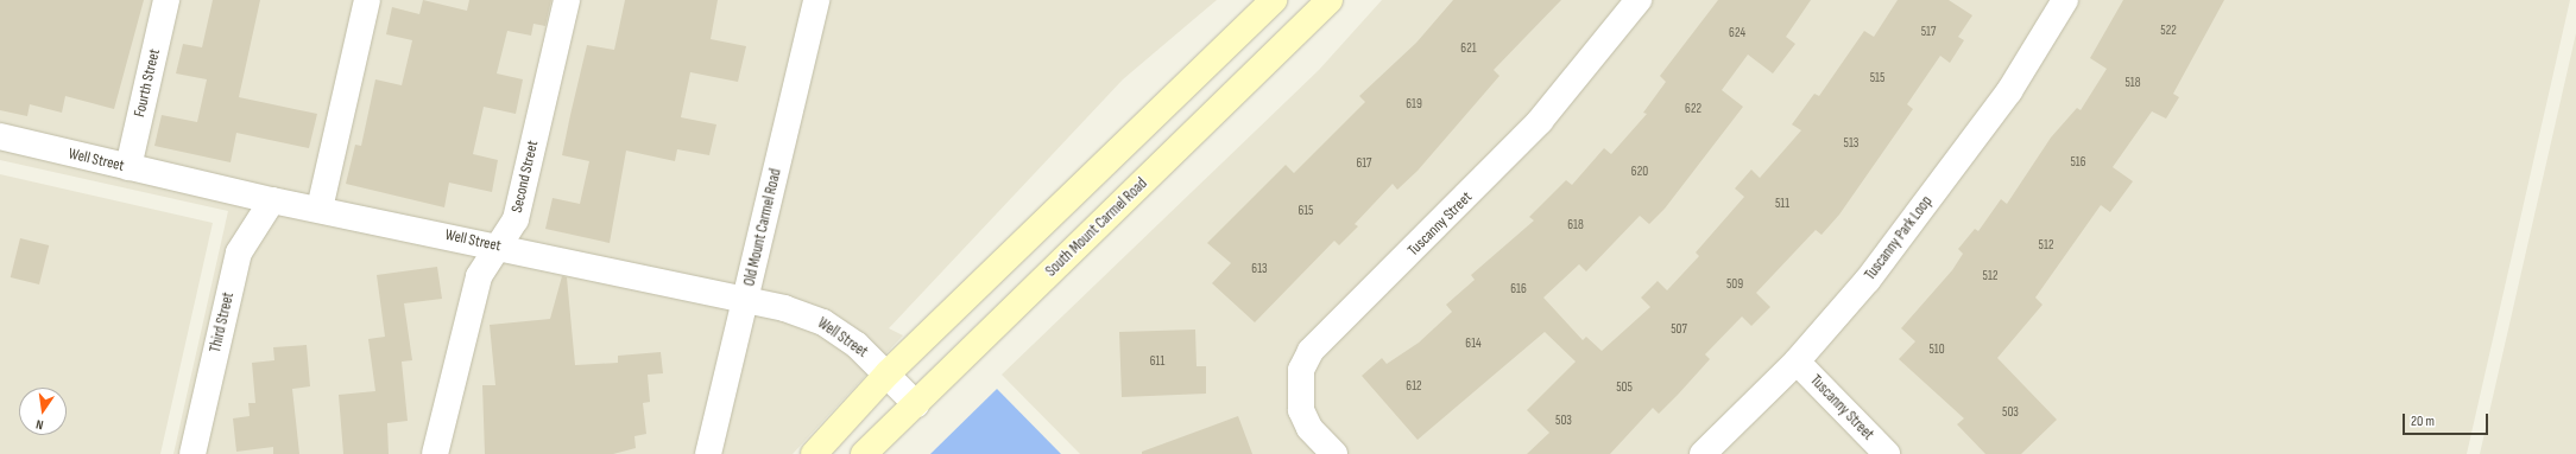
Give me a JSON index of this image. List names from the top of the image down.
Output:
{
  "streets": {
    "street": [
      "Fourth Street",
      "Well Street",
      "Second Street",
      "Tuscanny Street",
      "Old Mount Carmel Road",
      "South Mount Carmel Road",
      "Tuscanny Park Loop",
      "Third Street"
    ]
  },
  "crossings": [
    ["Fourth Street", "Well Street"],
    ["Well Street", "Second Street"],
    ["Well Street", "Old Mount Carmel Road"],
    ["Well Street", "South Mount Carmel Road"],
    ["Well Street", "Third Street"],
    ["Tuscanny Street", "Tuscanny Park Loop"]
  ],
  "house_numbers": [
    "522",
    "517",
    "624",
    "621",
    "515",
    "518",
    "619",
    "622",
    "513",
    "516",
    "617",
    "620",
    "511",
    "615",
    "618",
    "512",
    "613",
    "512",
    "509",
    "616",
    "507",
    "614",
    "510",
    "611",
    "612",
    "505",
    "503",
    "503"
  ],
  "scale_bar": "20 m",
  "north": "bottom"
}
